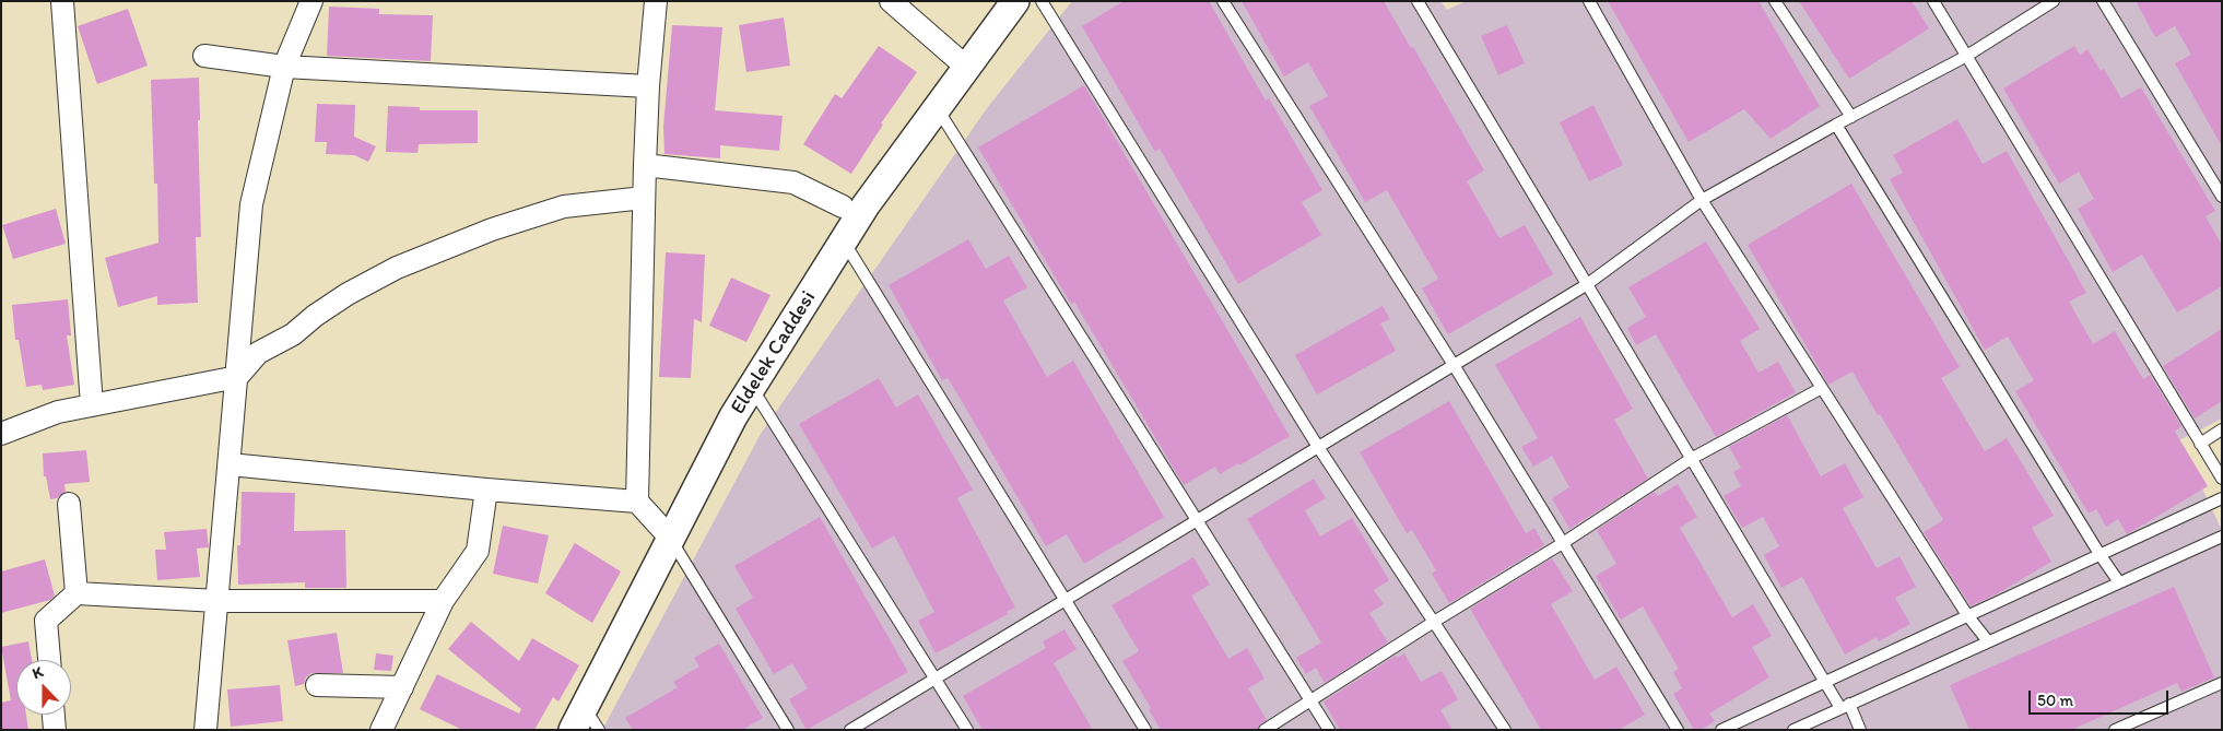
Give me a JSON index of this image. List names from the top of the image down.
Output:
{
  "streets": {
    "street": ["Eldelek Caddesi"]
  },
  "scale_bar": "50 m",
  "north": "top"
}
